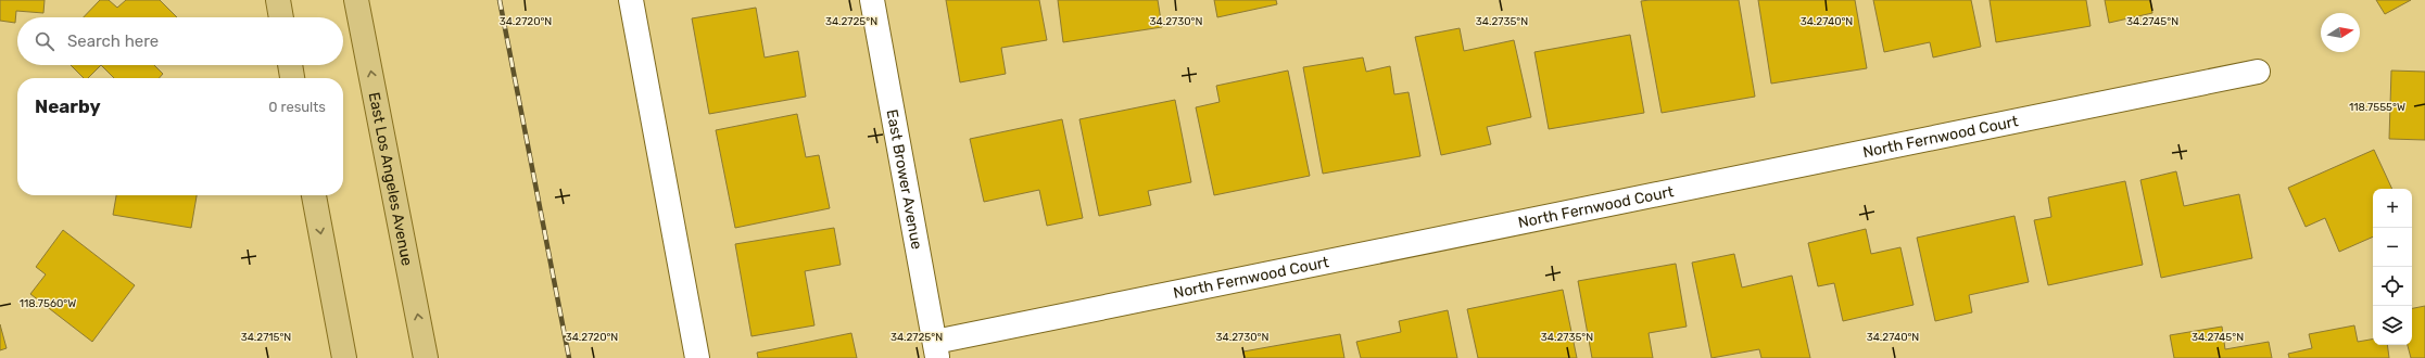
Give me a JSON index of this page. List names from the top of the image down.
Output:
{
  "streets": {
    "main road": ["East Los Angeles Avenue"],
    "street": ["North Fernwood Court", "East Brower Avenue"]
  },
  "crossings": [
    ["North Fernwood Court", "East Brower Avenue"]
  ],
  "north": "right",
  "page": {
    "search": "Search here",
    "heading": ["Nearby", "0 results"],
    "map_buttons": ["+", "−"]
  },
  "coordinates": [
    "34.2720°N",
    "34.2725°N",
    "34.2730°N",
    "34.2735°N",
    "34.2740°N",
    "34.2745°N",
    "118.7555°W",
    "118.7560°W",
    "34.2715°N"
  ]
}
